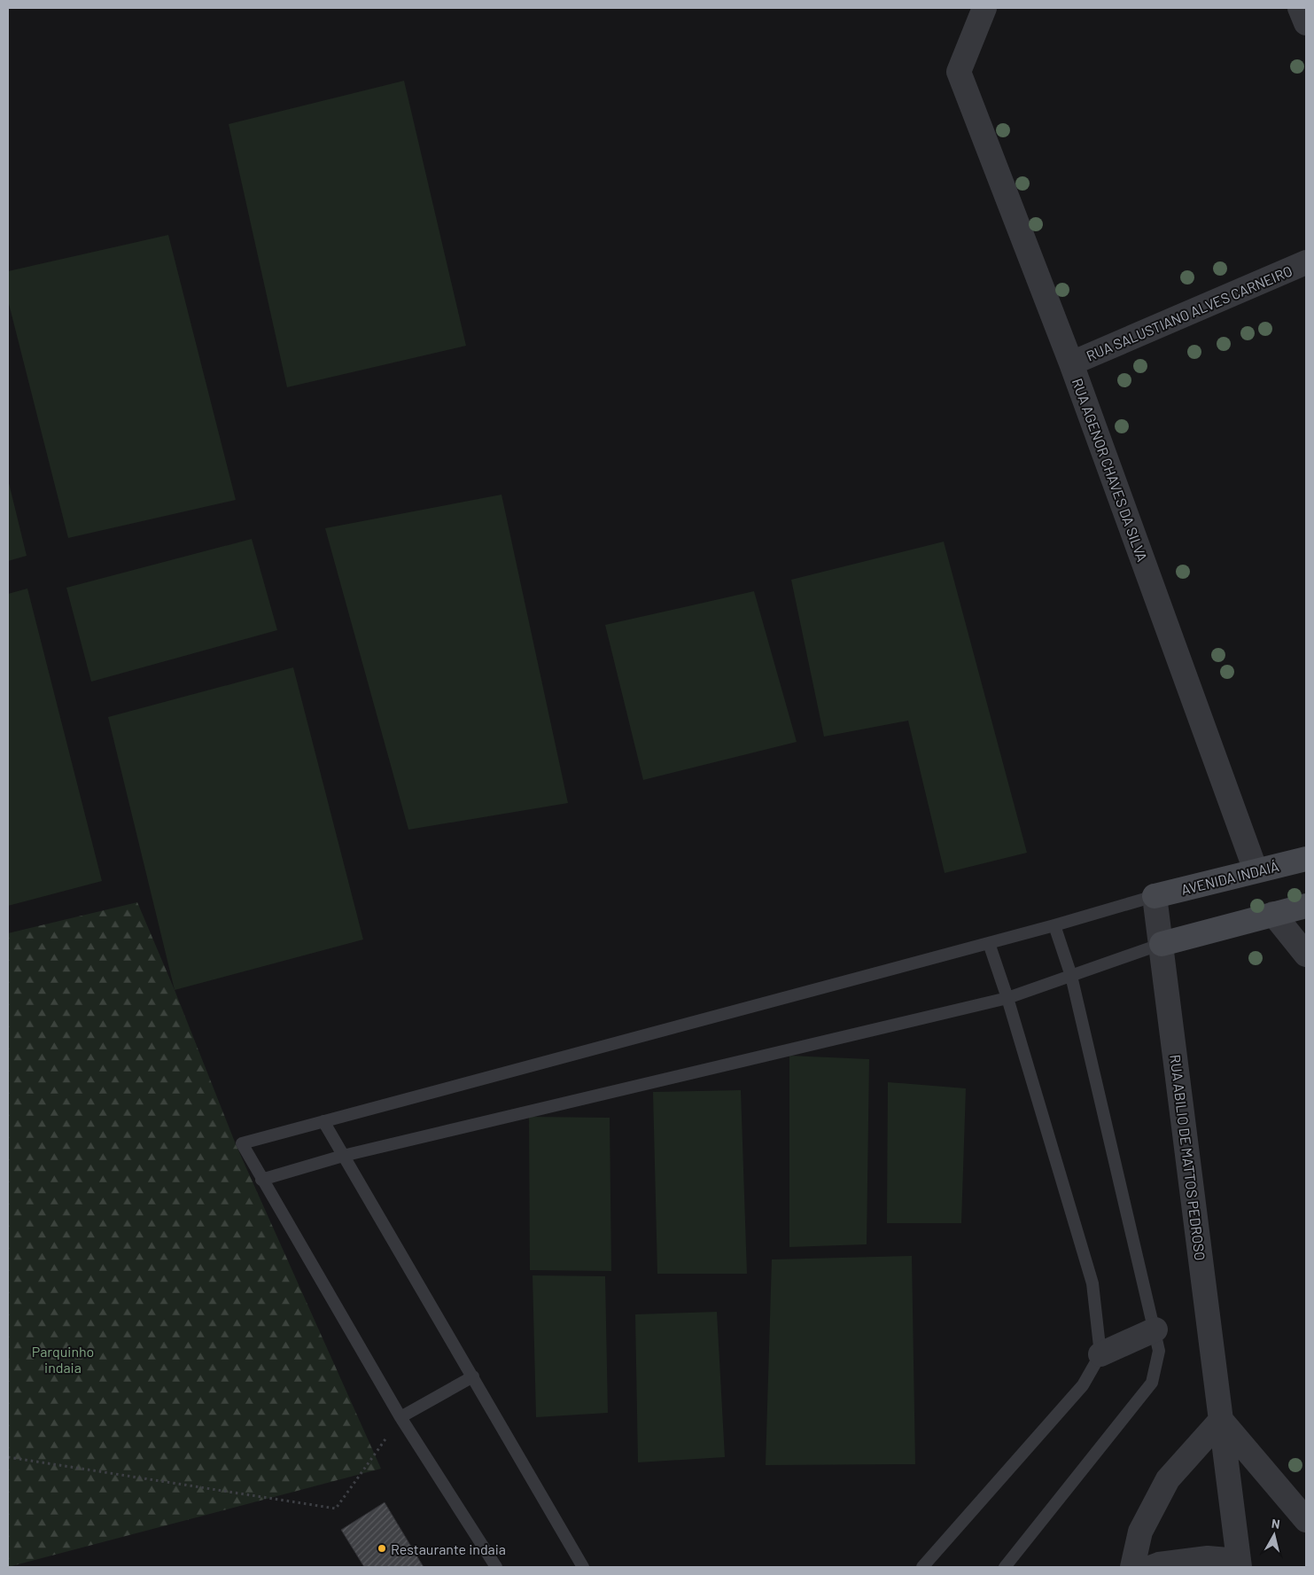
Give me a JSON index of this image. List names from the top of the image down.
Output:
{
  "streets": {
    "street": [
      "RUA SALUSTIANO ALVES CARNEIRO",
      "RUA AGENOR CHAVES DA SILVA",
      "AVENIDA INDAIÁ",
      "RUA ABILIO DE MATTOS PEDROSO"
    ]
  },
  "crossings": [
    ["RUA SALUSTIANO ALVES CARNEIRO", "RUA AGENOR CHAVES DA SILVA"],
    ["RUA AGENOR CHAVES DA SILVA", "AVENIDA INDAIÁ"],
    ["AVENIDA INDAIÁ", "RUA ABILIO DE MATTOS PEDROSO"]
  ],
  "parks": ["Parquinho indaia"],
  "places": ["Restaurante indaia"],
  "north": "top"
}
